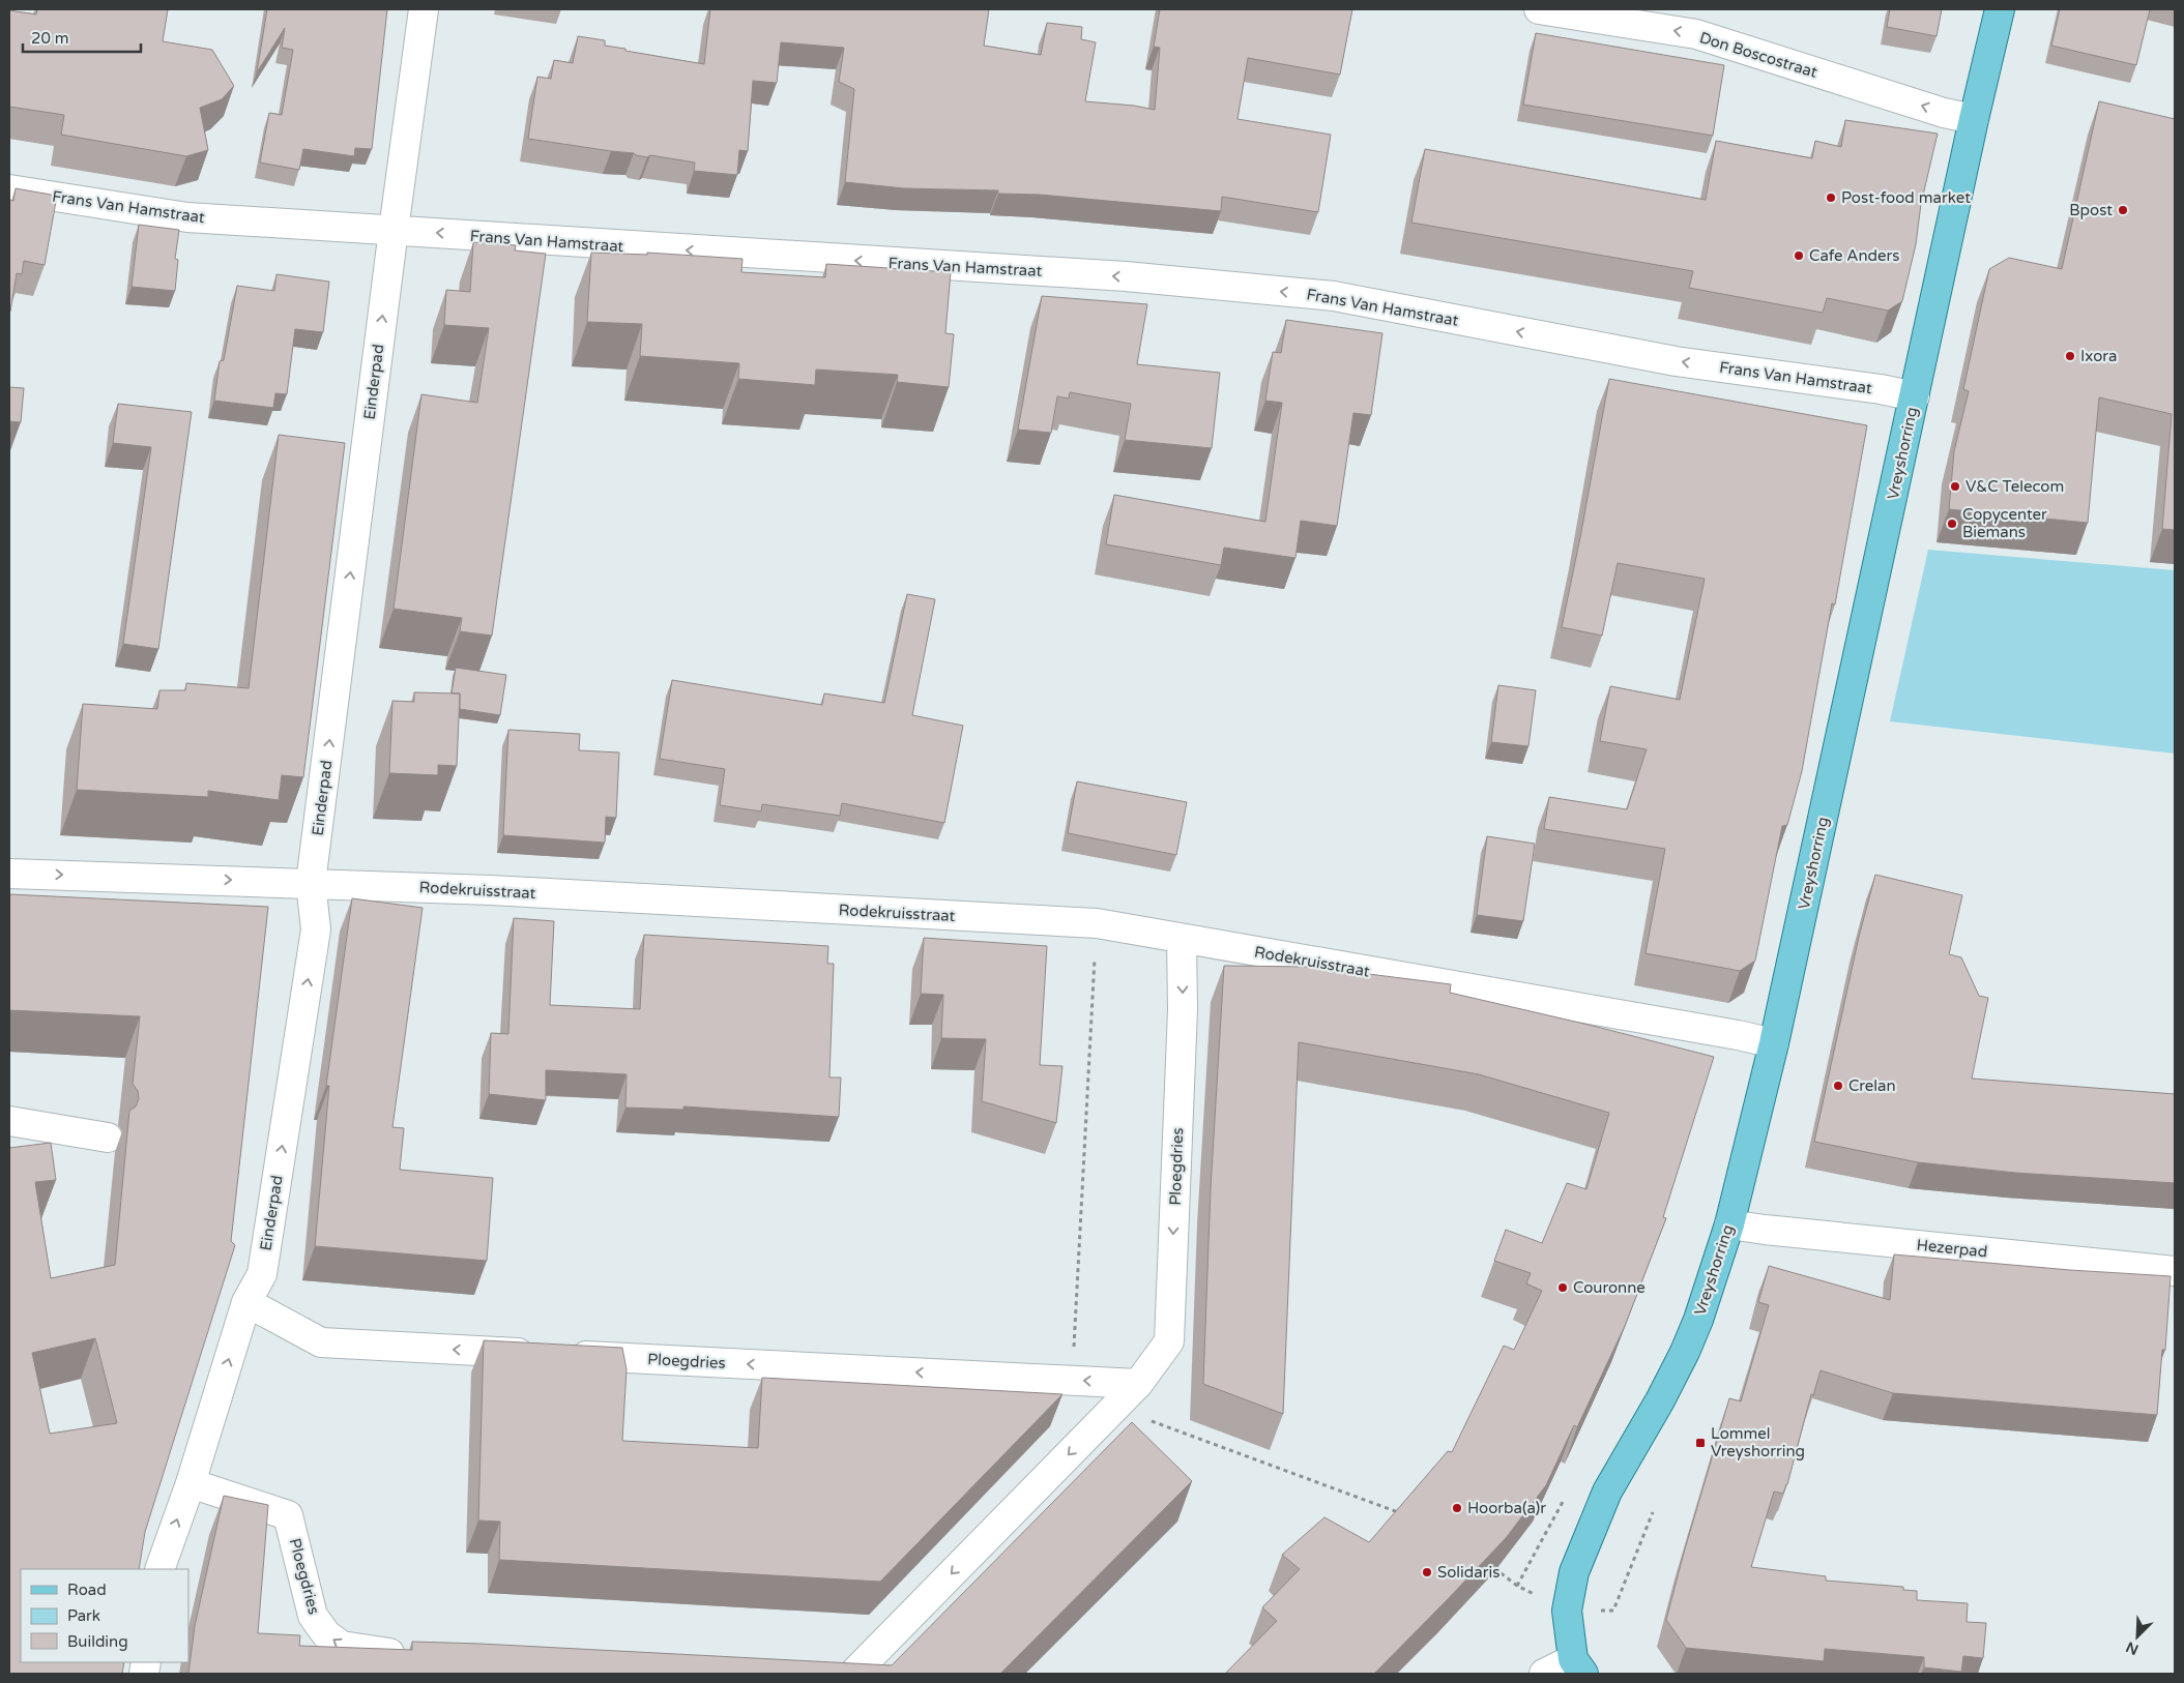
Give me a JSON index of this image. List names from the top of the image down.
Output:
{
  "streets": {
    "main road": ["Vreyshorring"],
    "street": [
      "Don Boscostraat",
      "Frans Van Hamstraat",
      "Einderpad",
      "Rodekruisstraat",
      "Ploegdries",
      "Hezerpad"
    ]
  },
  "crossings": [
    ["Don Boscostraat", "Vreyshorring"],
    ["Frans Van Hamstraat", "Einderpad"],
    ["Frans Van Hamstraat", "Vreyshorring"],
    ["Einderpad", "Rodekruisstraat"],
    ["Einderpad", "Ploegdries"],
    ["Vreyshorring", "Rodekruisstraat"],
    ["Vreyshorring", "Hezerpad"],
    ["Rodekruisstraat", "Ploegdries"]
  ],
  "one_way": ["Don Boscostraat", "Frans Van Hamstraat", "Einderpad"],
  "places": {
    "other": [
      "Post-food market",
      "Bpost",
      "Cafe Anders",
      "Ixora",
      "V&C Telecom",
      "Copycenter Biemans",
      "Crelan",
      "Couronne",
      "Hoorba(a)r",
      "Solidaris"
    ],
    "transit": ["Lommel Vreyshorring"]
  },
  "legend": ["Road", "Park", "Building"],
  "scale_bar": "20 m",
  "north": "bottom left"
}
